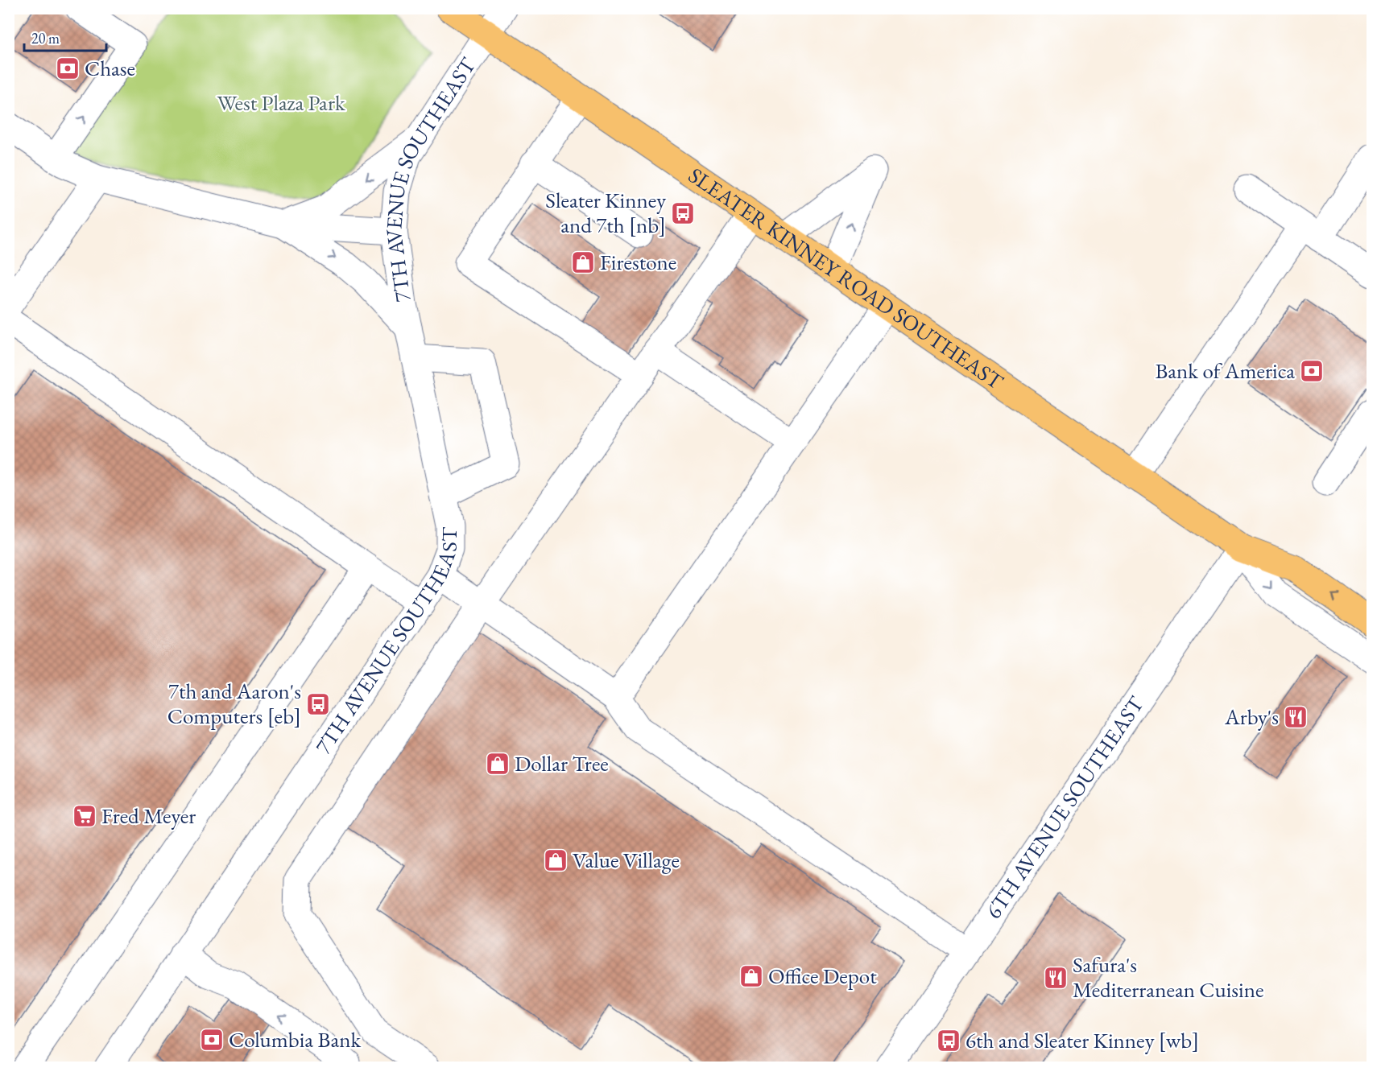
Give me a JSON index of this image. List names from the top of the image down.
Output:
{
  "streets": {
    "main road": ["SLEATER KINNEY ROAD SOUTHEAST"],
    "street": ["7TH AVENUE SOUTHEAST", "6TH AVENUE SOUTHEAST"]
  },
  "crossings": [
    ["7TH AVENUE SOUTHEAST", "SLEATER KINNEY ROAD SOUTHEAST"],
    ["SLEATER KINNEY ROAD SOUTHEAST", "6TH AVENUE SOUTHEAST"]
  ],
  "parks": ["West Plaza Park"],
  "places": {
    "bank": ["Chase", "Bank of America", "Columbia Bank"],
    "bus stop": ["Sleater Kinney and 7th [nb]", "7th and Aaron's Computers [eb]", "6th and Sleater Kinney [wb]"],
    "shop": [
      "Firestone",
      "Dollar Tree",
      "Value Village",
      "Office Depot"
    ],
    "restaurant": ["Arby's", "Safura's Mediterranean Cuisine"],
    "supermarket": ["Fred Meyer"]
  },
  "scale_bar": "20 m"
}
